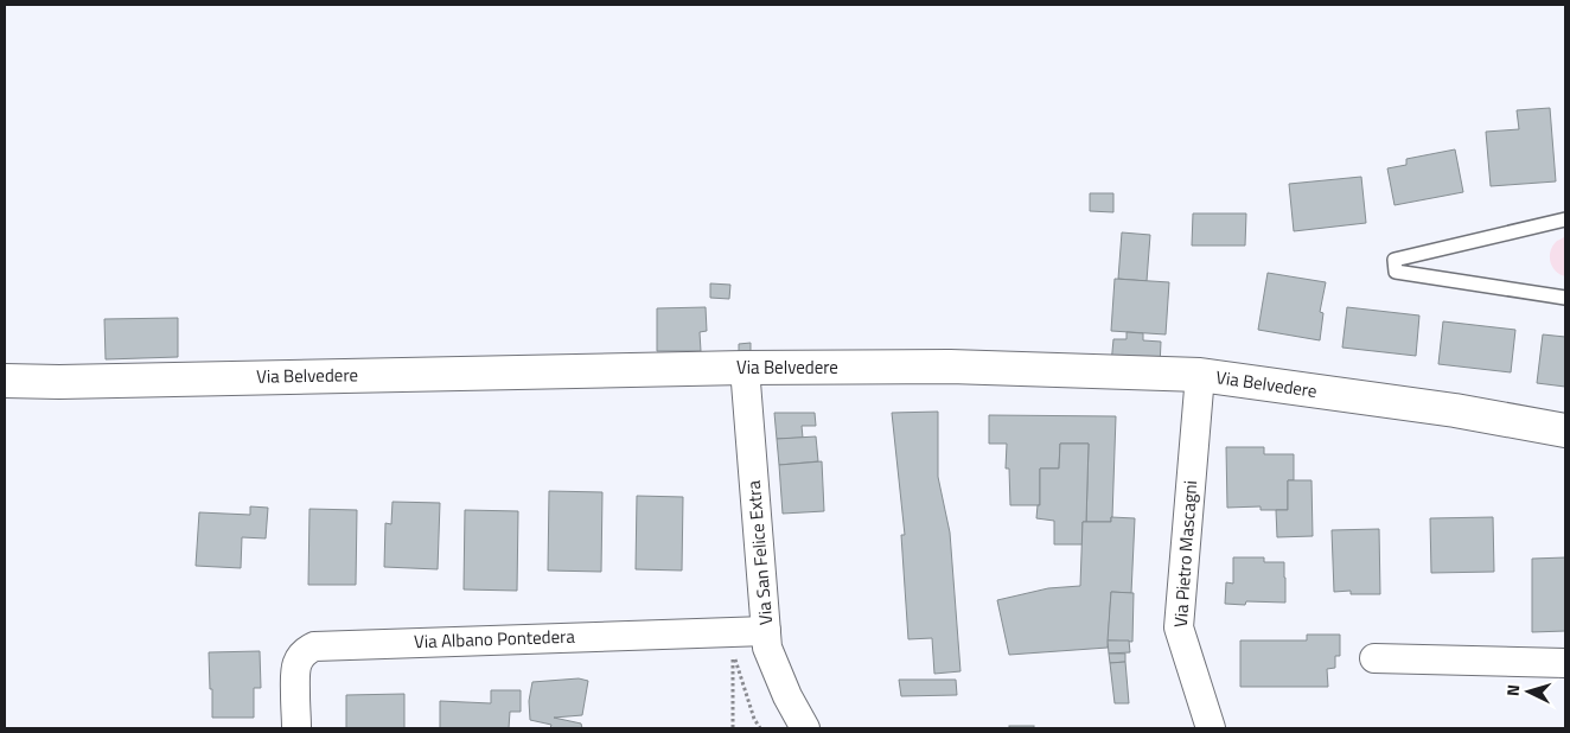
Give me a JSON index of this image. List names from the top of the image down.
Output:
{
  "streets": {
    "street": [
      "Via Belvedere",
      "Via San Felice Extra",
      "Via Pietro Mascagni",
      "Via Albano Pontedera"
    ]
  },
  "crossings": [
    ["Via Belvedere", "Via San Felice Extra"],
    ["Via Belvedere", "Via Pietro Mascagni"],
    ["Via San Felice Extra", "Via Albano Pontedera"]
  ],
  "north": "left"
}
